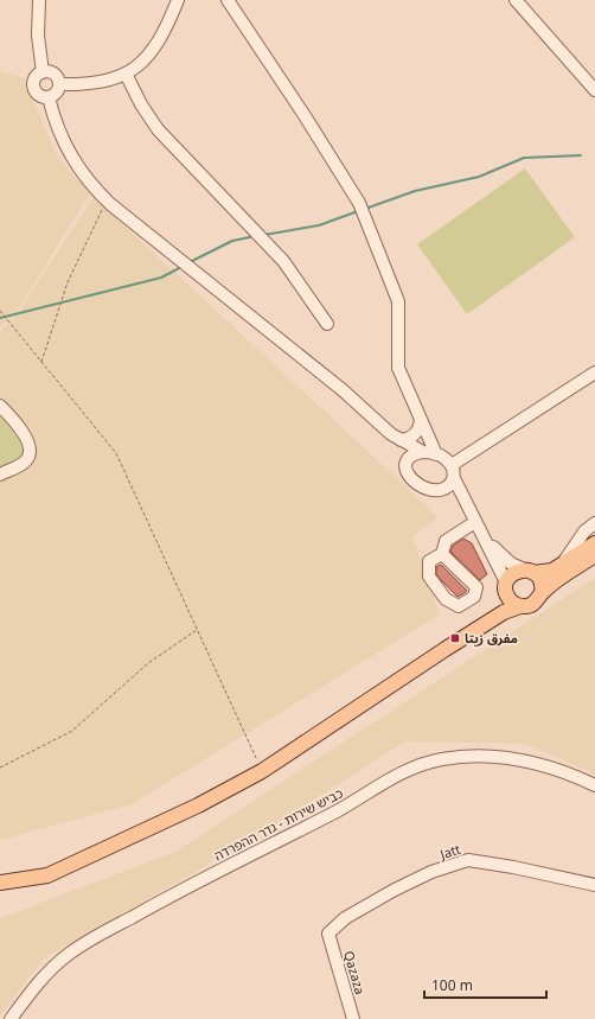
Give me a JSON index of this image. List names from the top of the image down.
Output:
{
  "streets": {
    "street": ["כביש שירות - גדר ההפרדה", "Jatt", "Qazaza"]
  },
  "crossings": [
    ["Jatt", "Qazaza"]
  ],
  "places": {
    "transit": ["مفرق زيتا"]
  },
  "scale_bar": "100 m"
}
